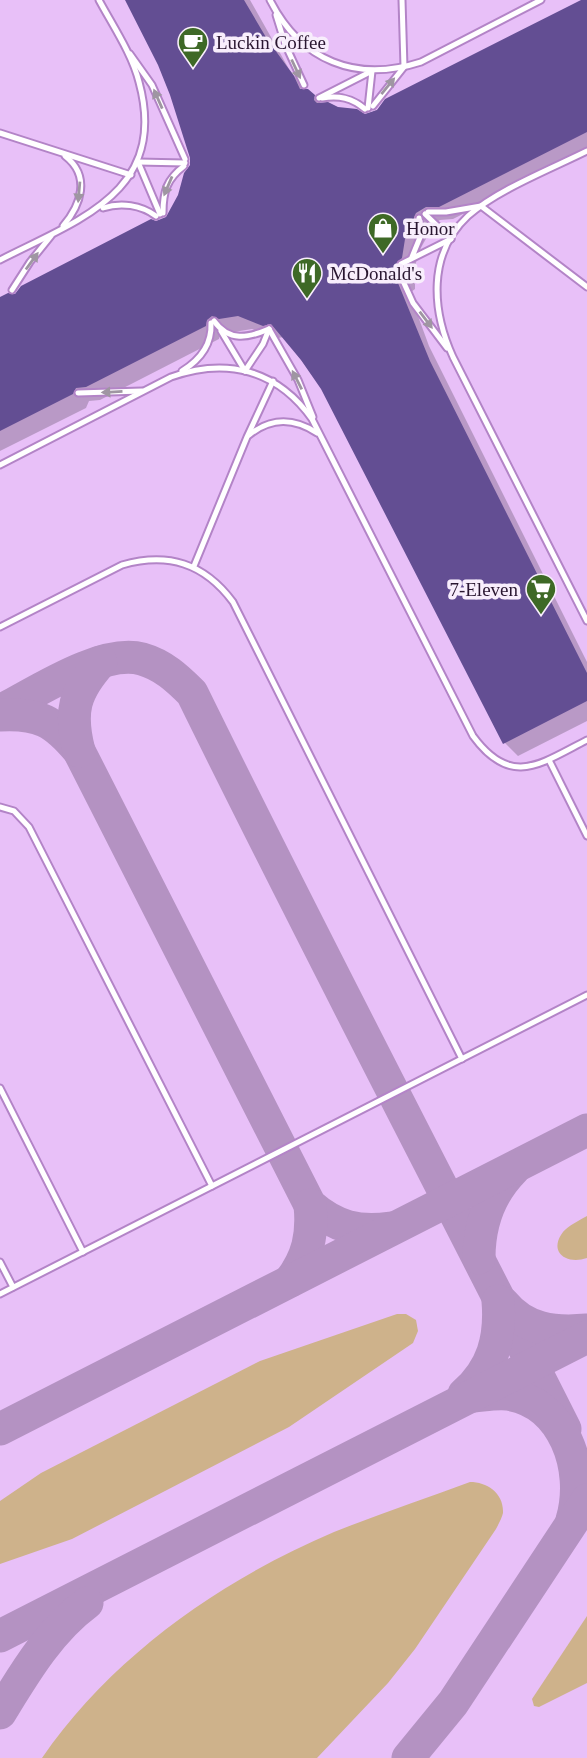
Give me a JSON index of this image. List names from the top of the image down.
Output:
{
  "places": {
    "cafe": ["Luckin Coffee"],
    "shop": ["Honor"],
    "restaurant": ["McDonald's"],
    "supermarket": ["7-Eleven"]
  }
}
